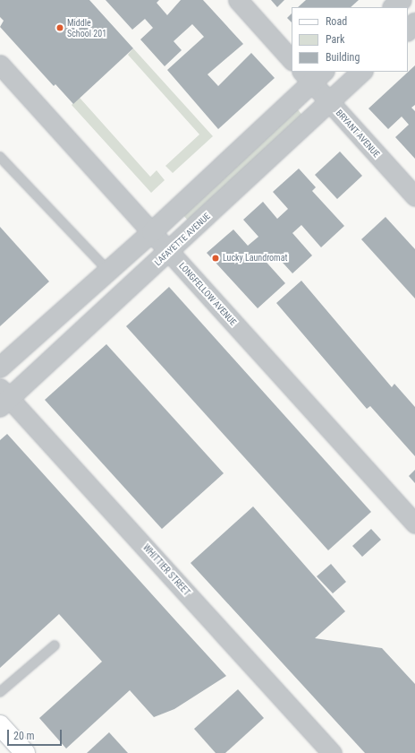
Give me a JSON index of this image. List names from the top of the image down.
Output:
{
  "streets": {
    "street": [
      "BRYANT AVENUE",
      "LAFAYETTE AVENUE",
      "LONGFELLOW AVENUE",
      "WHITTIER STREET"
    ]
  },
  "crossings": [
    ["BRYANT AVENUE", "LAFAYETTE AVENUE"],
    ["LAFAYETTE AVENUE", "LONGFELLOW AVENUE"],
    ["LAFAYETTE AVENUE", "WHITTIER STREET"]
  ],
  "places": ["Middle School 201", "Lucky Laundromat"],
  "legend": ["Road", "Park", "Building"],
  "scale_bar": "20 m"
}
